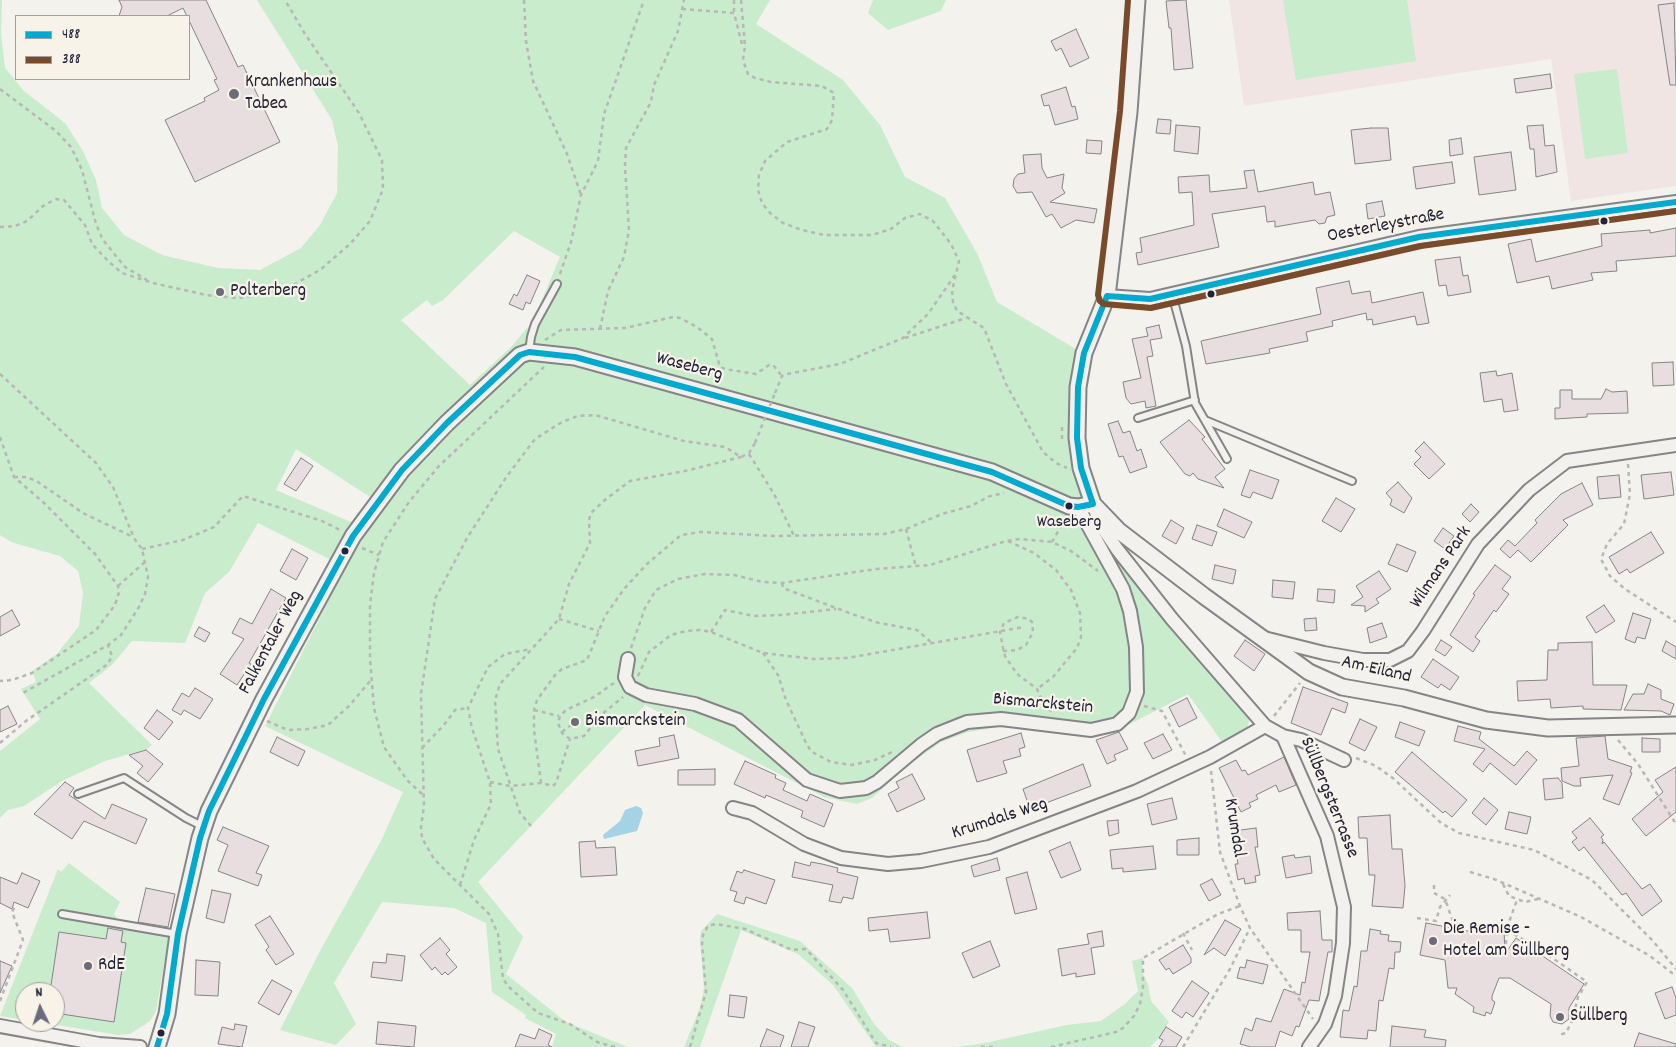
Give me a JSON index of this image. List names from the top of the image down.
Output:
{
  "streets": {
    "street": [
      "Oesterleystraße",
      "Waseberg",
      "Wilmans Park",
      "Falkentaler Weg",
      "Am Eiland",
      "Bismarckstein",
      "Süllbergsterrasse",
      "Krumdals Weg"
    ],
    "path": ["Krumdal"]
  },
  "crossings": [
    ["Waseberg", "Falkentaler Weg"],
    ["Waseberg", "Am Eiland"],
    ["Waseberg", "Süllbergsterrasse"],
    ["Wilmans Park", "Am Eiland"],
    ["Am Eiland", "Süllbergsterrasse"],
    ["Süllbergsterrasse", "Krumdals Weg"],
    ["Süllbergsterrasse", "Krumdal"],
    ["Krumdals Weg", "Krumdal"]
  ],
  "places": [
    "Krankenhaus Tabea",
    "Polterberg",
    "Waseberg",
    "Bismarckstein",
    "Die Remise - Hotel am Süllberg",
    "RdE",
    "Süllberg"
  ],
  "lines": ["transit line 388", "transit line 488"],
  "legend": ["488", "388"],
  "north": "top"
}
